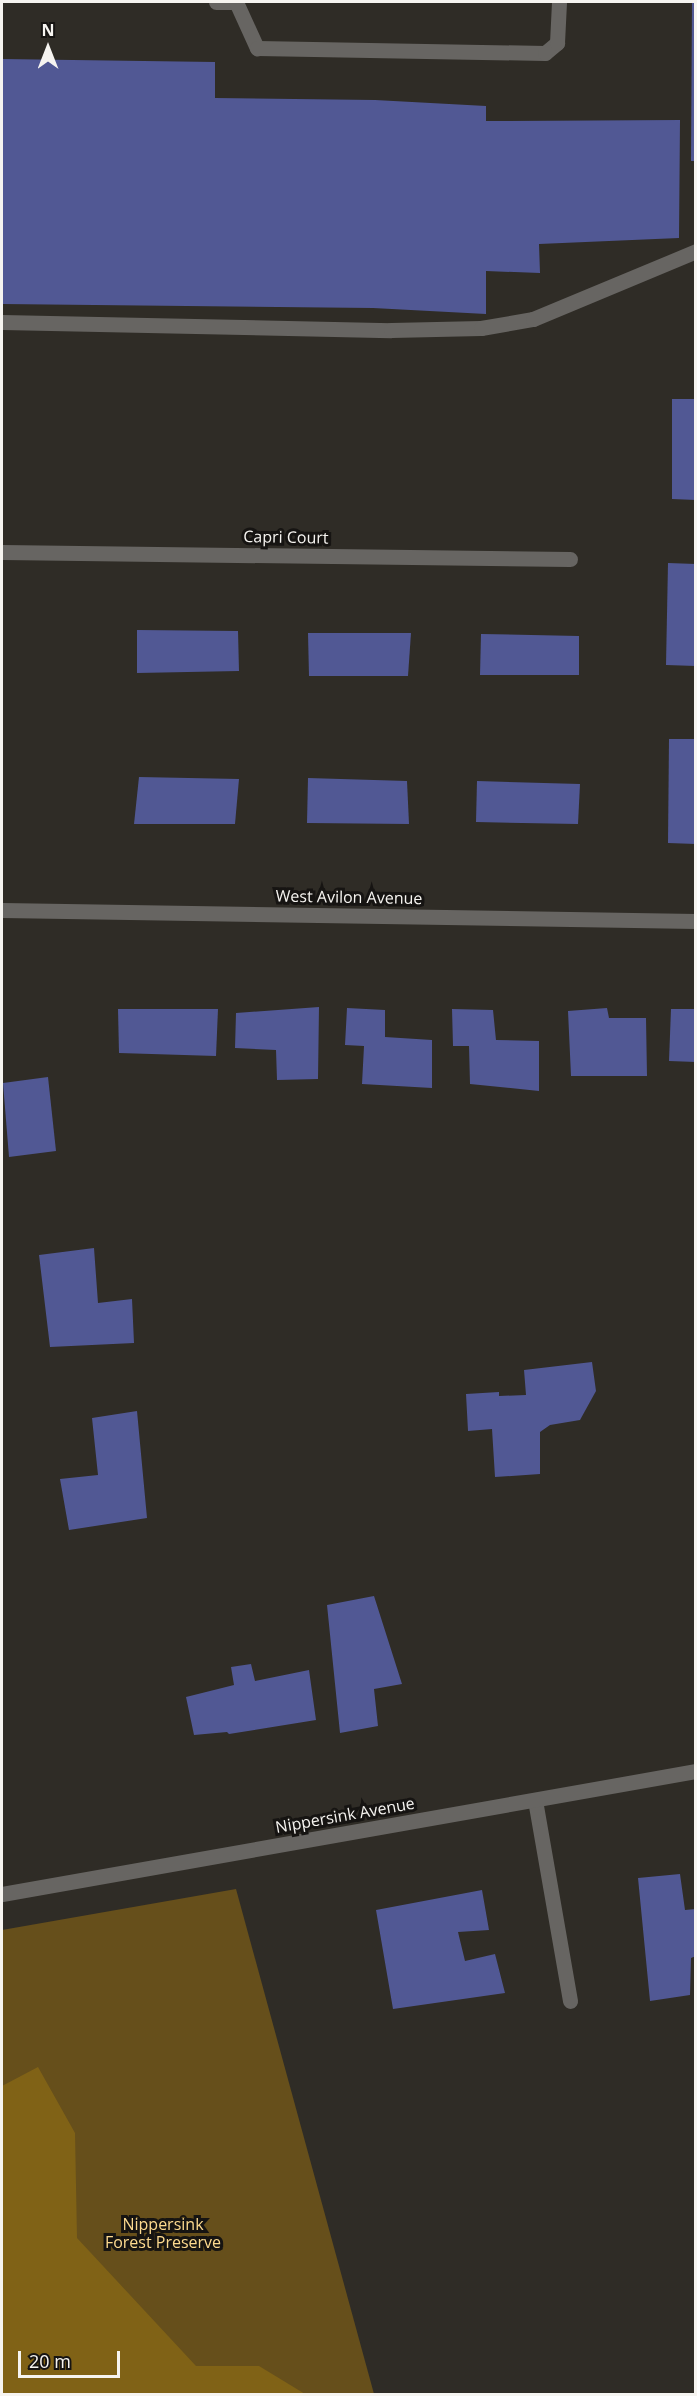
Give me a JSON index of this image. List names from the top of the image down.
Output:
{
  "streets": {
    "street": ["Capri Court", "West Avilon Avenue", "Nippersink Avenue"]
  },
  "parks": ["Nippersink Forest Preserve"],
  "scale_bar": "20 m",
  "north": "top"
}
